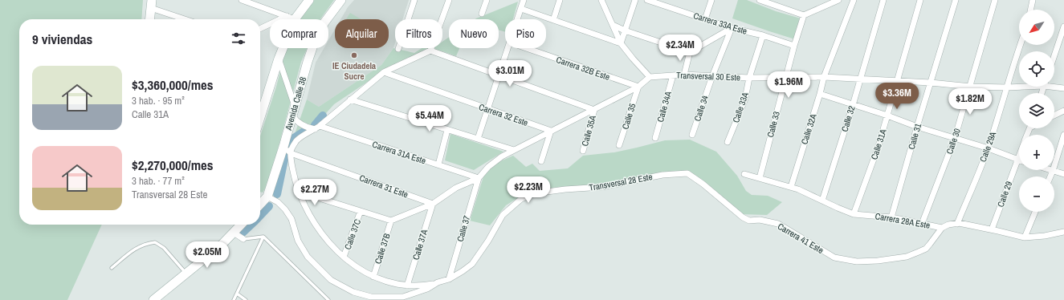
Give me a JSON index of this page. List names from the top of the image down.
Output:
{
  "streets": {
    "street": [
      "Carrera 33A Este",
      "Carrera 32B Este",
      "Transversal 30 Este",
      "Avenida Calle 38",
      "Calle 34A",
      "Calle 33A",
      "Calle 34",
      "Carrera 32 Este",
      "Calle 35",
      "Calle 32",
      "Calle 33",
      "Calle 32A",
      "Calle 35A",
      "Calle 31",
      "Calle 30",
      "Calle 31A",
      "Calle 29A",
      "Carrera 31A Este",
      "Transversal 28 Este",
      "Carrera 31 Este",
      "Calle 29",
      "Carrera 28A Este",
      "Calle 37",
      "Calle 37C",
      "Carrera 41 Este",
      "Calle 37A",
      "Calle 37B"
    ]
  },
  "crossings": [
    ["Carrera 33A Este", "Calle 33A"],
    ["Carrera 33A Este", "Calle 34"],
    ["Carrera 33A Este", "Calle 33"],
    ["Carrera 32B Este", "Calle 35"],
    ["Transversal 30 Este", "Calle 34A"],
    ["Transversal 30 Este", "Calle 33A"],
    ["Transversal 30 Este", "Calle 34"],
    ["Transversal 30 Este", "Calle 32"],
    ["Transversal 30 Este", "Calle 33"],
    ["Transversal 30 Este", "Calle 32A"],
    ["Transversal 30 Este", "Calle 31"],
    ["Transversal 30 Este", "Calle 30"],
    ["Transversal 30 Este", "Calle 31A"],
    ["Transversal 30 Este", "Calle 29A"],
    ["Avenida Calle 38", "Carrera 31A Este"],
    ["Avenida Calle 38", "Transversal 28 Este"],
    ["Avenida Calle 38", "Carrera 31 Este"],
    ["Calle 32", "Carrera 28A Este"],
    ["Calle 33", "Carrera 28A Este"],
    ["Calle 32A", "Carrera 28A Este"],
    ["Calle 31", "Carrera 28A Este"],
    ["Calle 30", "Carrera 28A Este"],
    ["Calle 31A", "Carrera 28A Este"],
    ["Calle 29A", "Carrera 28A Este"],
    ["Carrera 31A Este", "Calle 37"],
    ["Transversal 28 Este", "Calle 37"],
    ["Transversal 28 Este", "Carrera 41 Este"],
    ["Carrera 31 Este", "Calle 37A"],
    ["Calle 29", "Carrera 28A Este"],
    ["Carrera 28A Este", "Carrera 41 Este"]
  ],
  "places": ["IE Ciudadela Sucre"],
  "north": "bottom left",
  "page": {
    "map_buttons": ["+", "−"],
    "chip": [
      "Comprar",
      "Alquilar",
      "Filtros",
      "Nuevo",
      "Piso"
    ],
    "heading": "9 viviendas",
    "price": [
      "$2.34M",
      "$3.01M",
      "$1.96M",
      "$3.36M",
      "$1.82M",
      "$5.44M",
      "$2.23M",
      "$2.27M",
      "$2.05M"
    ],
    "list": [
      {
        "name": "$3,360,000/mes",
        "note": "3 hab. · 95 m² · Calle 31A"
      },
      {
        "name": "$2,270,000/mes",
        "note": "3 hab. · 77 m² · Transversal 28 Este"
      }
    ]
  }
}
